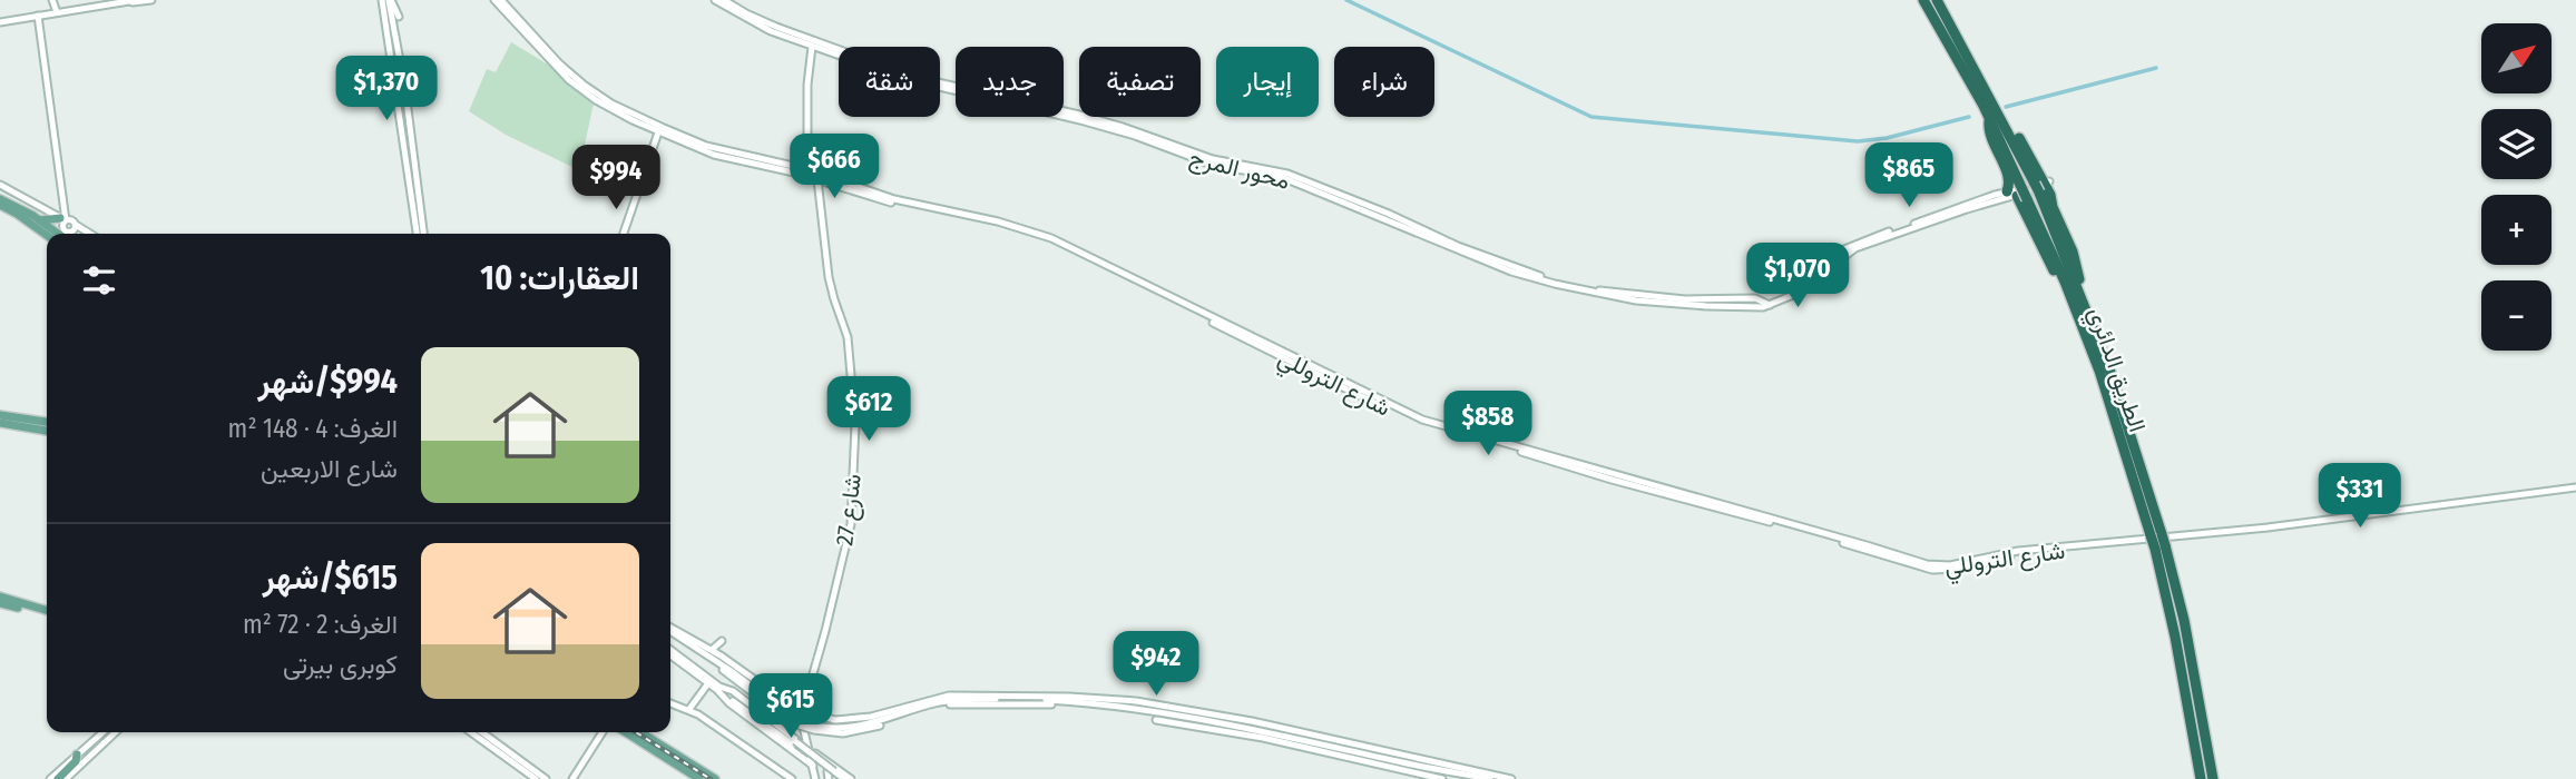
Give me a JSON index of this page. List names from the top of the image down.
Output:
{
  "streets": {
    "highway": ["الطريق الدائري"],
    "street": ["محور المرج", "شارع التروللي", "شارع 27"]
  },
  "crossings": [
    ["محور المرج", "الطريق الدائري"],
    ["شارع التروللي", "شارع 27"]
  ],
  "north": "top right",
  "page": {
    "map_buttons": ["+", "−"],
    "chip": [
      "شراء",
      "إيجار",
      "تصفية",
      "جديد",
      "شقة"
    ],
    "price": [
      "$1,370",
      "$666",
      "$865",
      "$994",
      "$1,070",
      "$612",
      "$858",
      "$331",
      "$942",
      "$615"
    ],
    "heading": "العقارات: 10",
    "list": [
      {
        "name": "$994/شهر",
        "note": "الغرف: 4 · 148 m² · شارع الاربعين"
      },
      {
        "name": "$615/شهر",
        "note": "الغرف: 2 · 72 m² · كوبرى بيرتى"
      }
    ]
  }
}
